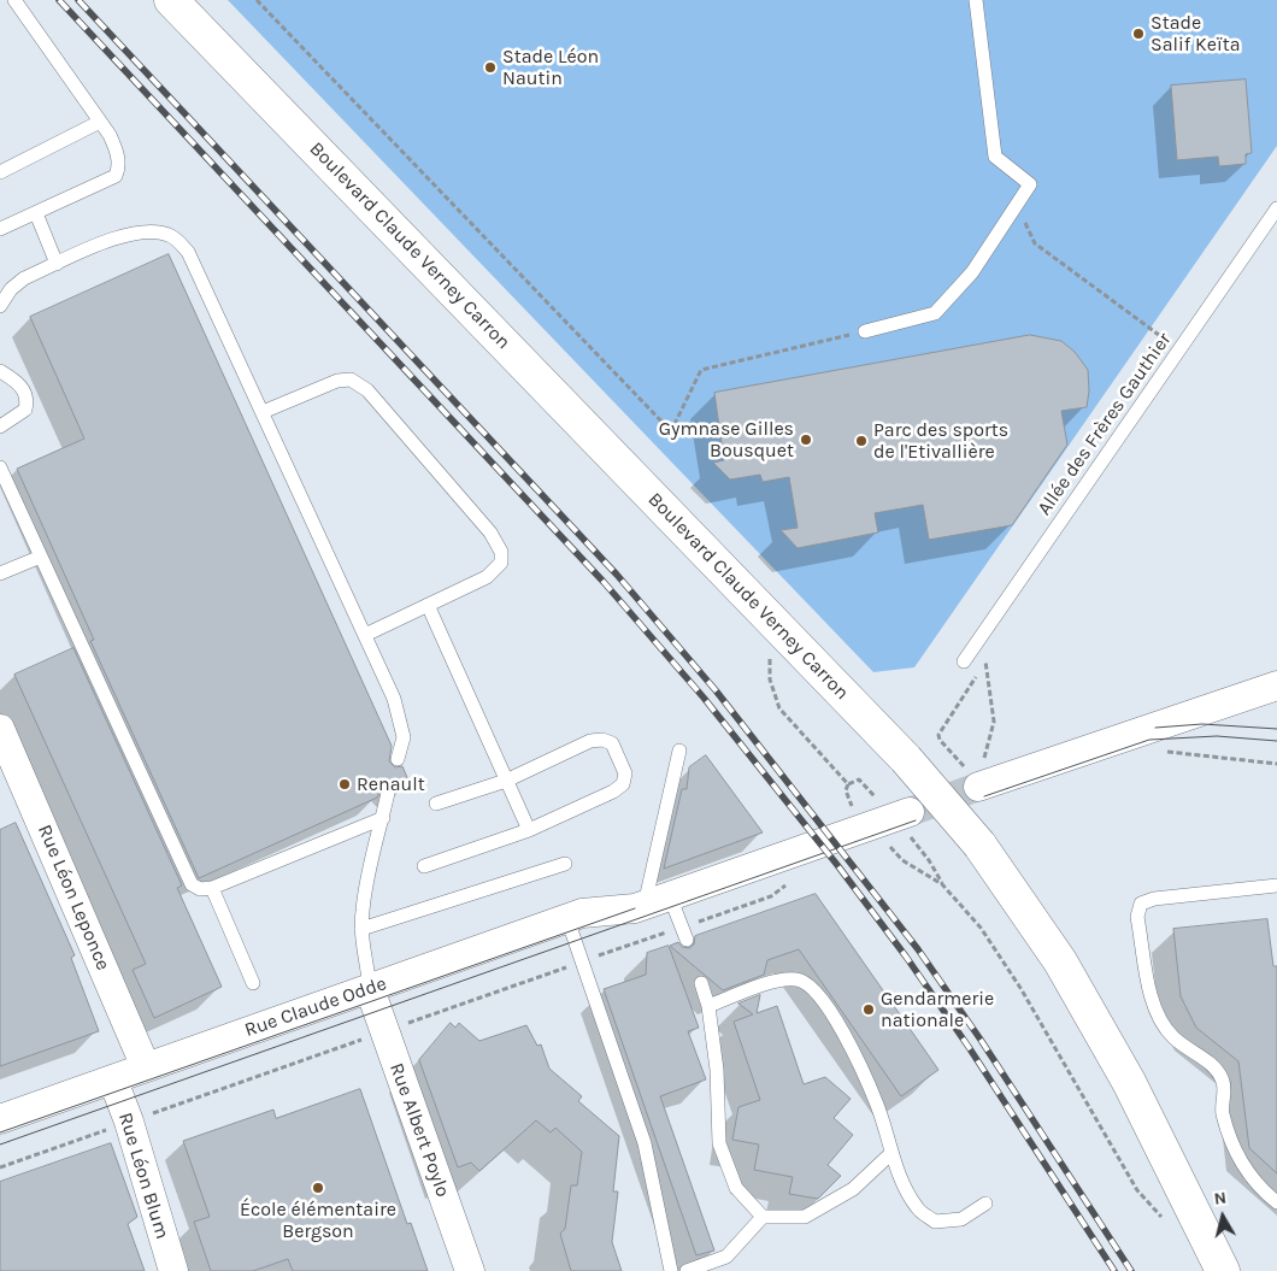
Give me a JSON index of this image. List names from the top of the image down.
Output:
{
  "streets": {
    "main road": ["Boulevard Claude Verney Carron"],
    "street": [
      "Rue Léon Leponce",
      "Rue Claude Odde",
      "Rue Albert Poylo",
      "Rue Léon Blum"
    ],
    "lane": ["Allée des Frères Gauthier"]
  },
  "crossings": [
    ["Rue Léon Leponce", "Rue Claude Odde"],
    ["Rue Claude Odde", "Rue Albert Poylo"],
    ["Rue Claude Odde", "Rue Léon Blum"]
  ],
  "places": [
    "Stade Salif Keïta",
    "Stade Léon Nautin",
    "Gymnase Gilles Bousquet",
    "Parc des sports de l'Etivallière",
    "Renault",
    "Gendarmerie nationale",
    "École élémentaire Bergson"
  ],
  "north": "top"
}
